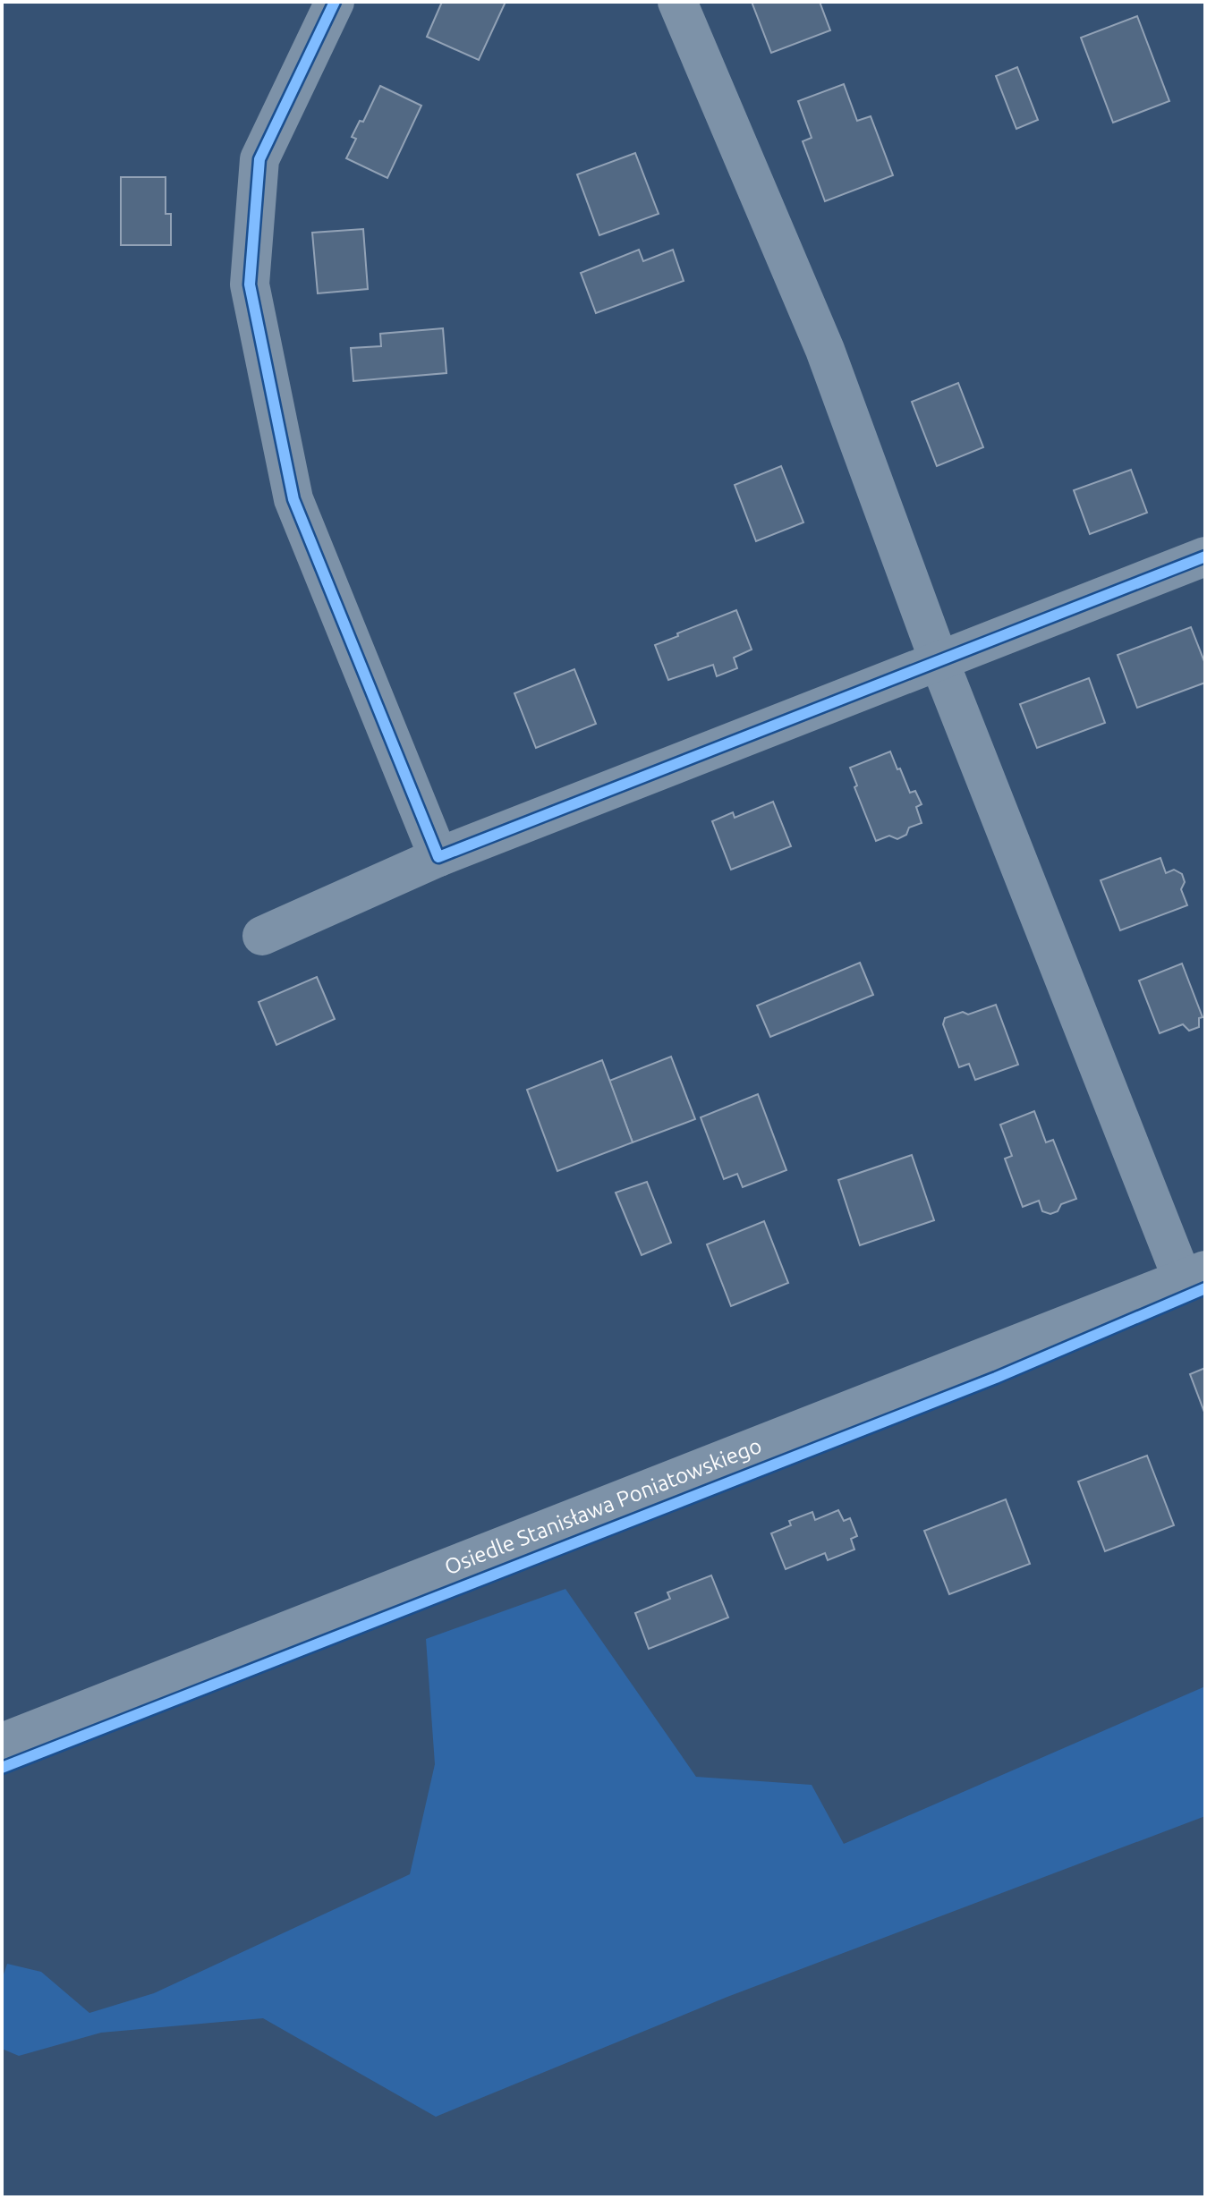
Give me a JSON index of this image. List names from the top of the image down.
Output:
{
  "streets": {
    "street": ["Osiedle Stanisława Poniatowskiego"]
  }
}
